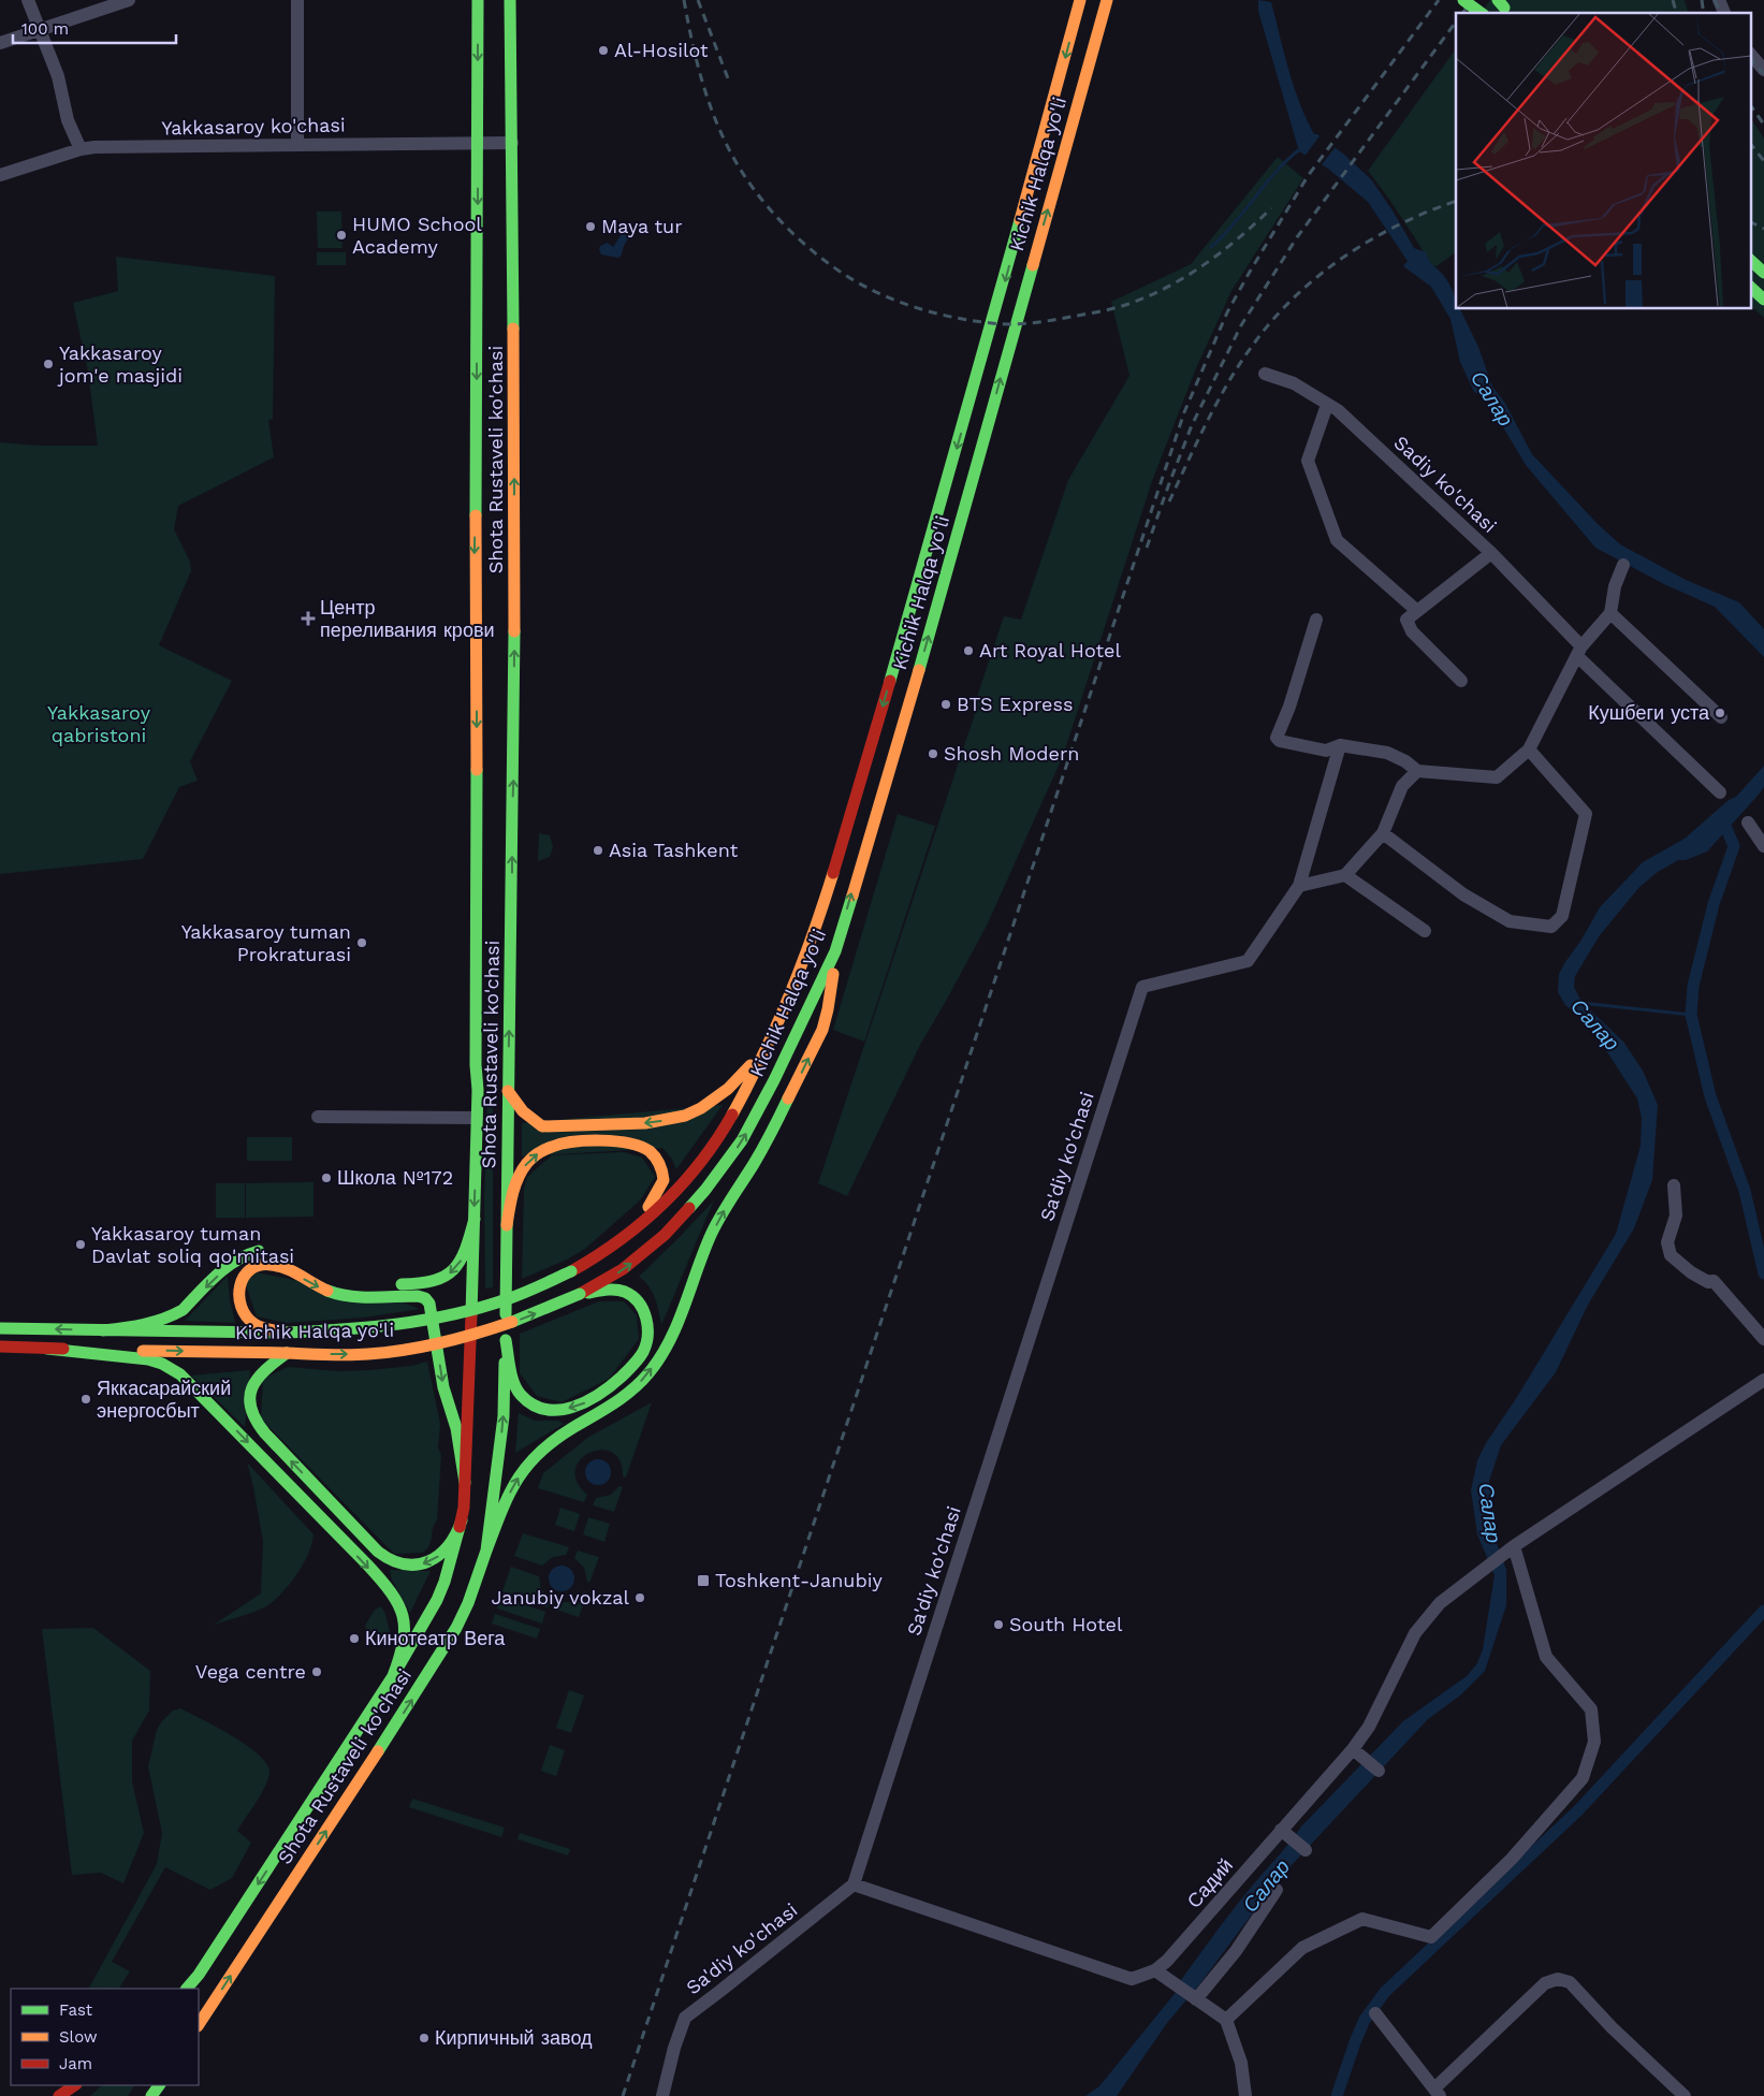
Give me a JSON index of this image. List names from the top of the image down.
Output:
{
  "streets": {
    "main road": ["Kichik Halqa yo'li", "Shota Rustaveli ko'chasi"],
    "street": [
      "Yakkasaroy ko'chasi",
      "Sadiy ko'chasi",
      "Sa'diy ko'chasi",
      "Садий"
    ]
  },
  "crossings": [
    ["Yakkasaroy ko'chasi", "Shota Rustaveli ko'chasi"],
    ["Sa'diy ko'chasi", "Садий"]
  ],
  "water": ["Салар"],
  "parks": ["Yakkasaroy qabristoni"],
  "places": {
    "other": [
      "Al-Hosilot",
      "Maya tur",
      "HUMO School Academy",
      "Yakkasaroy jom'e masjidi",
      "Art Royal Hotel",
      "BTS Express",
      "Кушбеги уста",
      "Shosh Modern",
      "Asia Tashkent",
      "Yakkasaroy tuman Prokraturasi",
      "Школа №172",
      "Yakkasaroy tuman Davlat soliq qo'mitasi",
      "Яккасарайский энергосбыт",
      "Janubiy vokzal",
      "South Hotel",
      "Кинотеатр Вега",
      "Vega centre",
      "Кирпичный завод"
    ],
    "health": ["Центр переливания крови"],
    "transit": ["Toshkent-Janubiy"]
  },
  "legend": ["Fast", "Slow", "Jam"],
  "scale_bar": "100 m"
}
